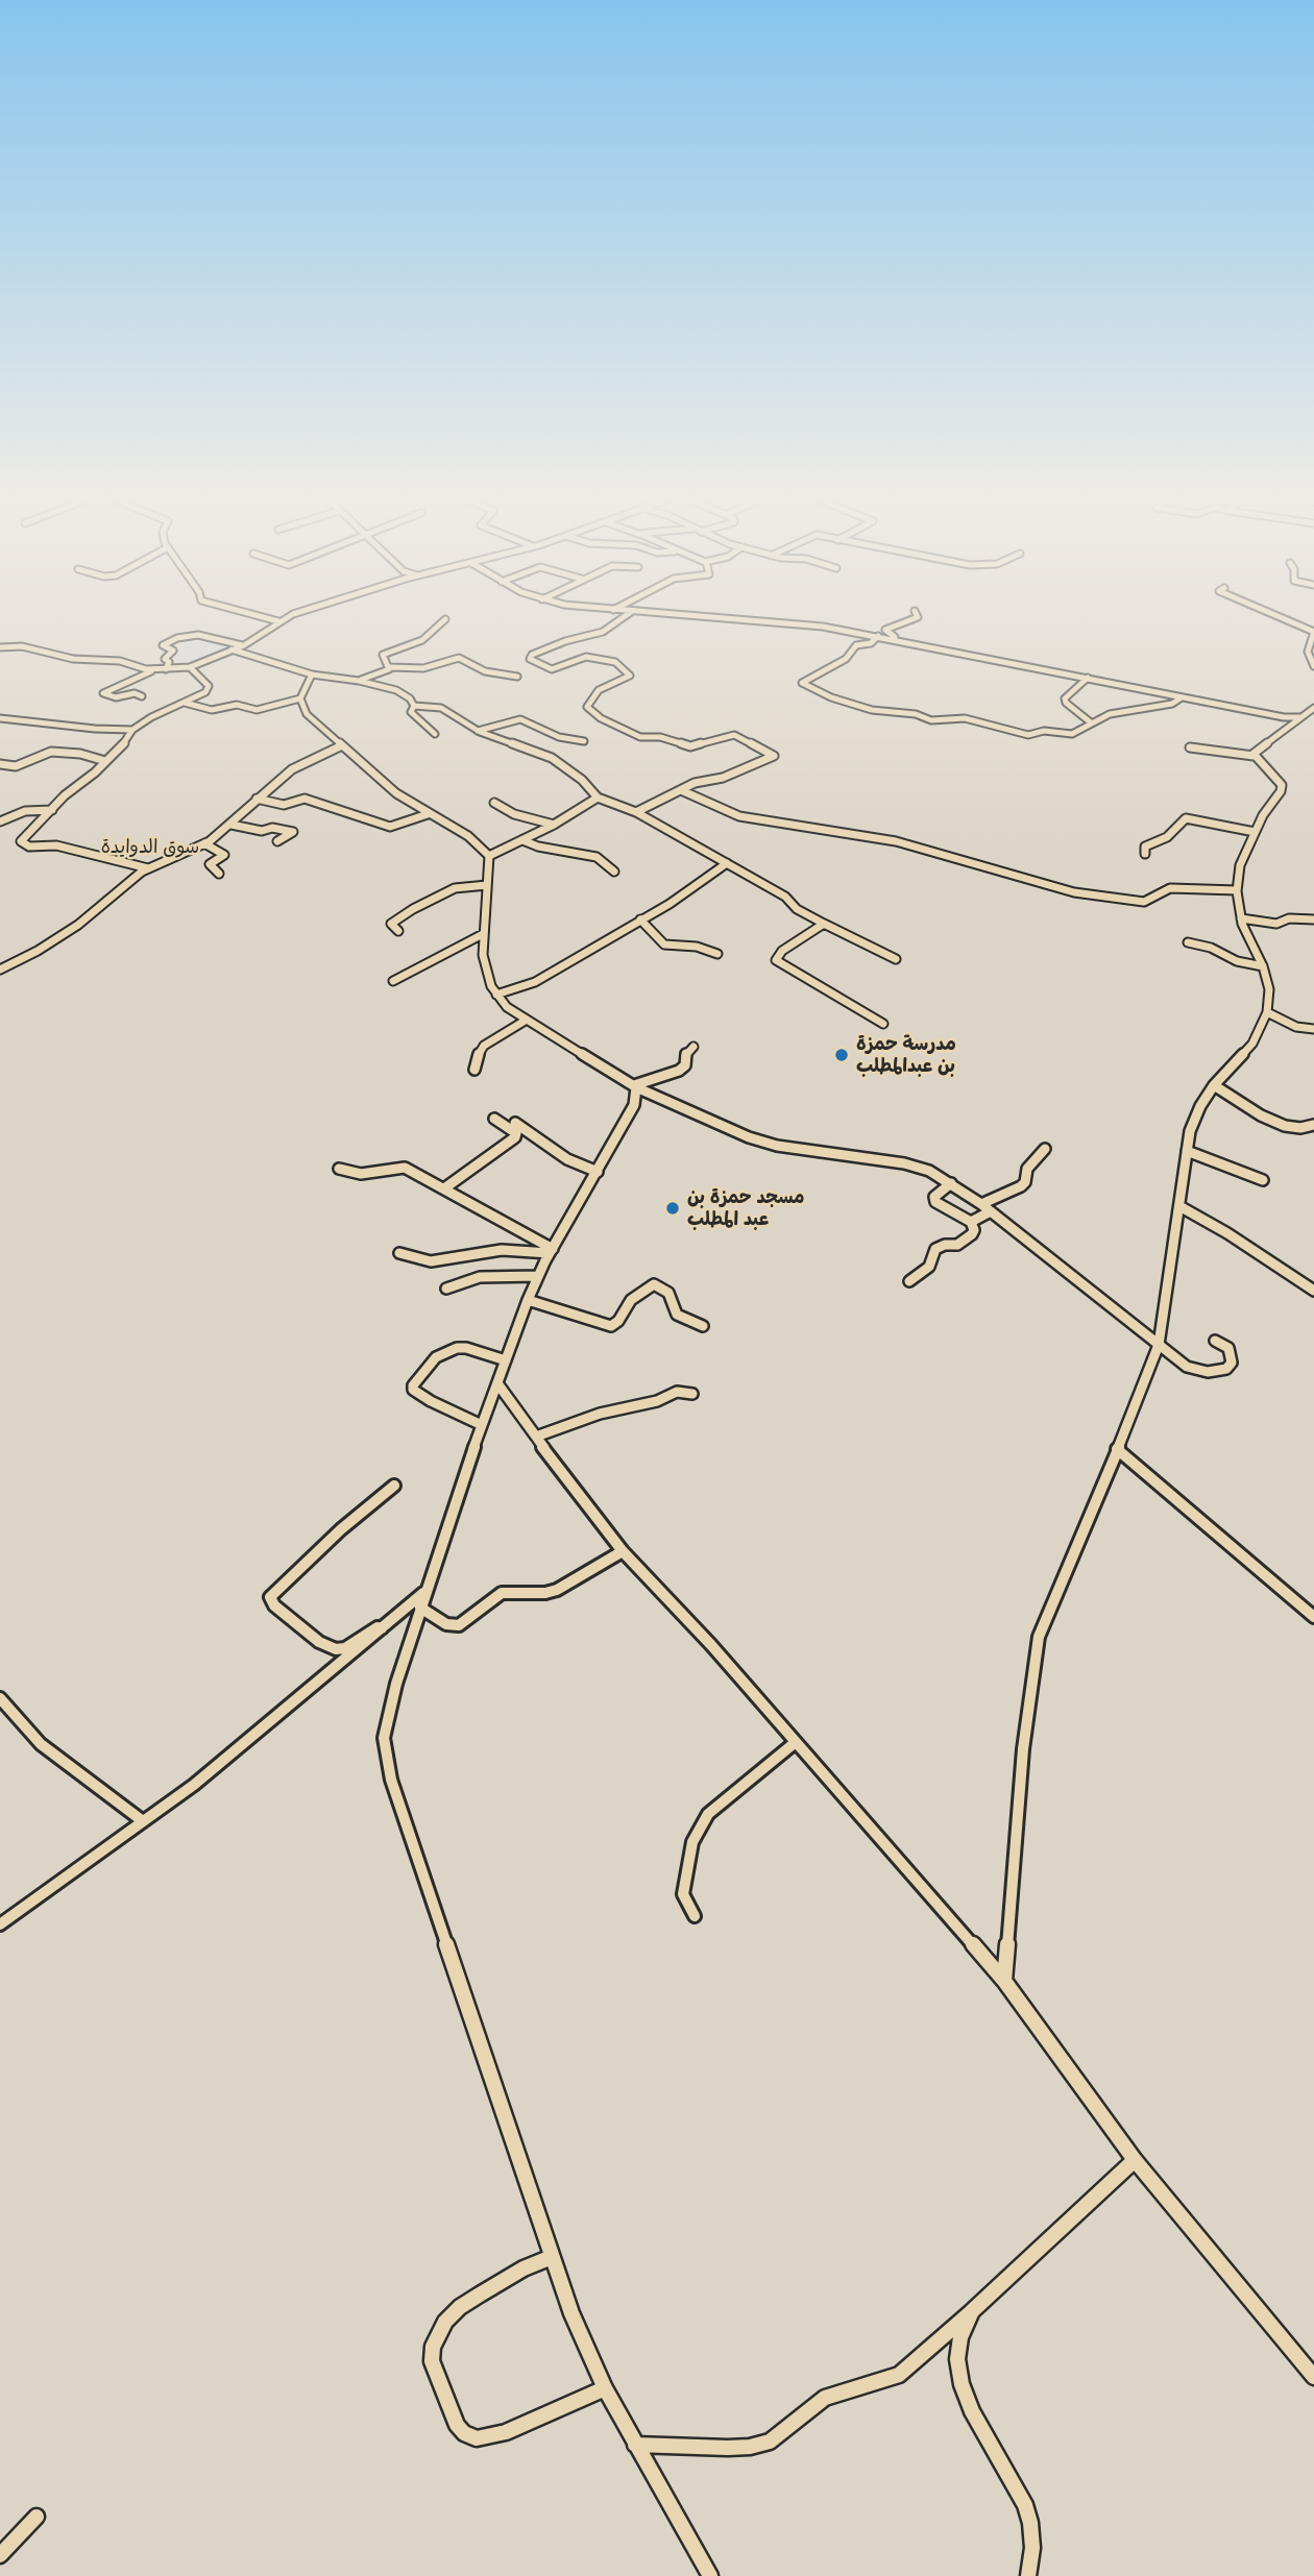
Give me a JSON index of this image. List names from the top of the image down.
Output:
{
  "districts": ["سوق الدوايدة"],
  "places": ["مدرسة حمزة بن عبدالمطلب", "مسجد حمزة بن عبد المطلب"]
}
